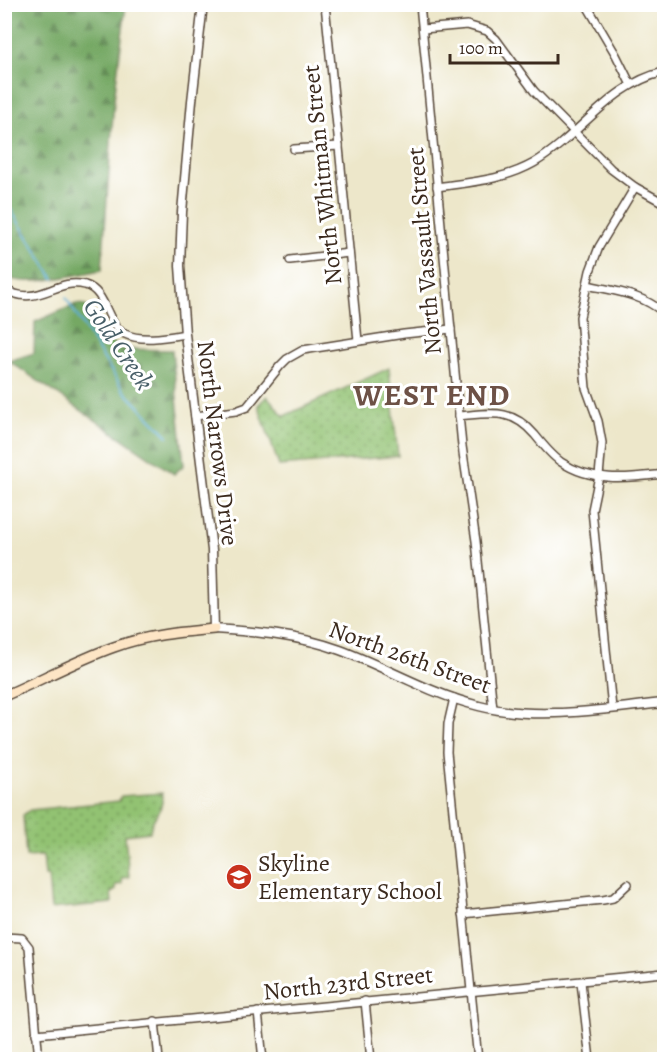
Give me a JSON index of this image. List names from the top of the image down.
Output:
{
  "streets": {
    "street": [
      "North Whitman Street",
      "North Vassault Street",
      "North Narrows Drive",
      "North 26th Street",
      "North 23rd Street"
    ]
  },
  "crossings": [
    ["North Vassault Street", "North 26th Street"],
    ["North Narrows Drive", "North 26th Street"]
  ],
  "districts": ["WEST END"],
  "water": ["Gold Creek"],
  "places": {
    "school or university": ["Skyline Elementary School"]
  },
  "scale_bar": "100 m"
}
